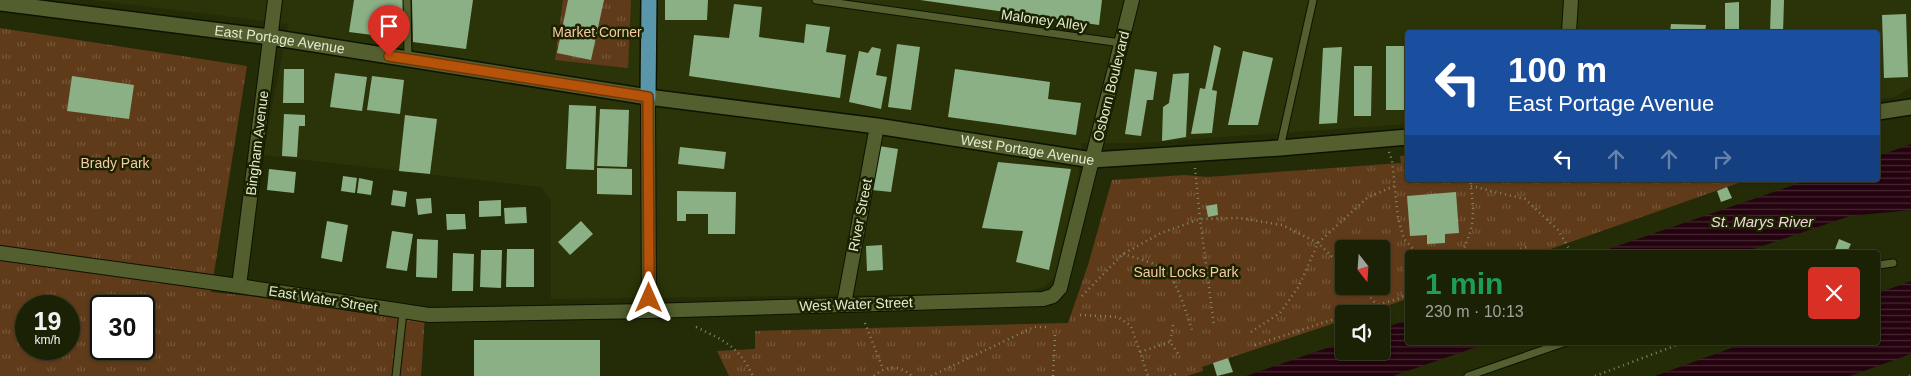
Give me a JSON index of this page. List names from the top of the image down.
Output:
{
  "streets": {
    "street": [
      "East Portage Avenue",
      "Osborn Boulevard",
      "Bingham Avenue",
      "West Portage Avenue",
      "River Street",
      "East Water Street",
      "West Water Street"
    ],
    "lane": ["Maloney Alley"]
  },
  "crossings": [
    ["Maloney Alley", "Osborn Boulevard"],
    ["East Portage Avenue", "Bingham Avenue"],
    ["East Portage Avenue", "West Portage Avenue"],
    ["Osborn Boulevard", "West Portage Avenue"],
    ["Osborn Boulevard", "West Water Street"],
    ["Bingham Avenue", "East Water Street"],
    ["West Portage Avenue", "River Street"],
    ["River Street", "West Water Street"],
    ["East Water Street", "West Water Street"]
  ],
  "water": ["St. Marys River"],
  "parks": ["Market Corner", "Brady Park", "Sault Locks Park"],
  "north": "bottom",
  "page": {
    "turn": ["100 m", "East Portage Avenue"],
    "heading": ["1 min", "230 m · 10:13"],
    "speed": "19 km/h",
    "limit": "30"
  }
}
